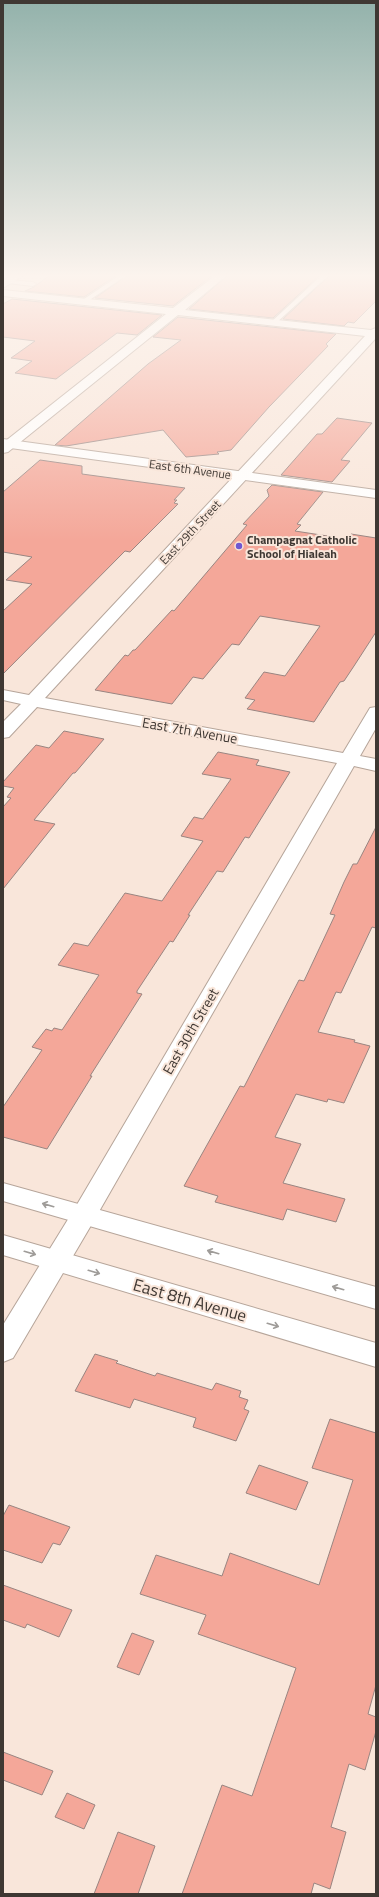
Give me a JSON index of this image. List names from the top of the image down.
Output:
{
  "streets": {
    "street": [
      "East 6th Avenue",
      "East 29th Street",
      "East 7th Avenue",
      "East 30th Street",
      "East 8th Avenue"
    ]
  },
  "crossings": [
    ["East 6th Avenue", "East 29th Street"],
    ["East 29th Street", "East 7th Avenue"],
    ["East 7th Avenue", "East 30th Street"],
    ["East 30th Street", "East 8th Avenue"]
  ],
  "places": ["Champagnat Catholic School of Hialeah"]
}
